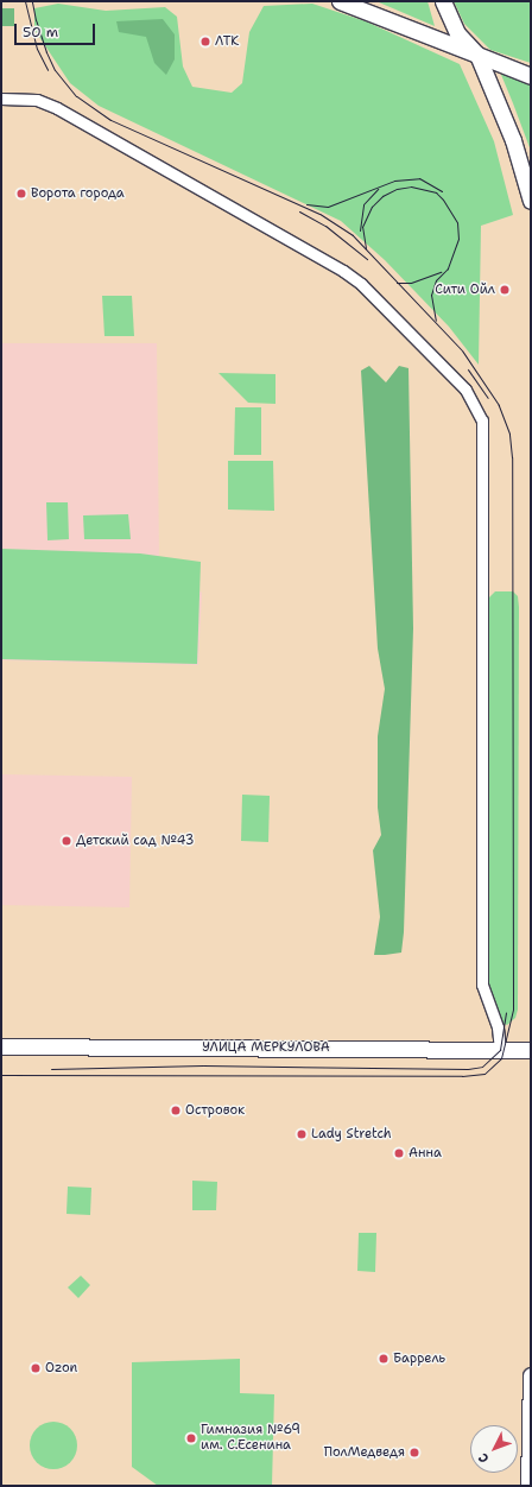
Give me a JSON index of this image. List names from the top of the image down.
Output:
{
  "streets": {
    "main road": ["УЛИЦА МЕРКУЛОВА"]
  },
  "places": [
    "ЛТК",
    "Ворота города",
    "Сити Ойл",
    "Детский сад №43",
    "Островок",
    "Lady Stretch",
    "Анна",
    "Баррель",
    "Ozon",
    "Гимназия №69 им. С.Есенина",
    "ПолМедведя"
  ],
  "scale_bar": "50 m",
  "north": "bottom left"
}
